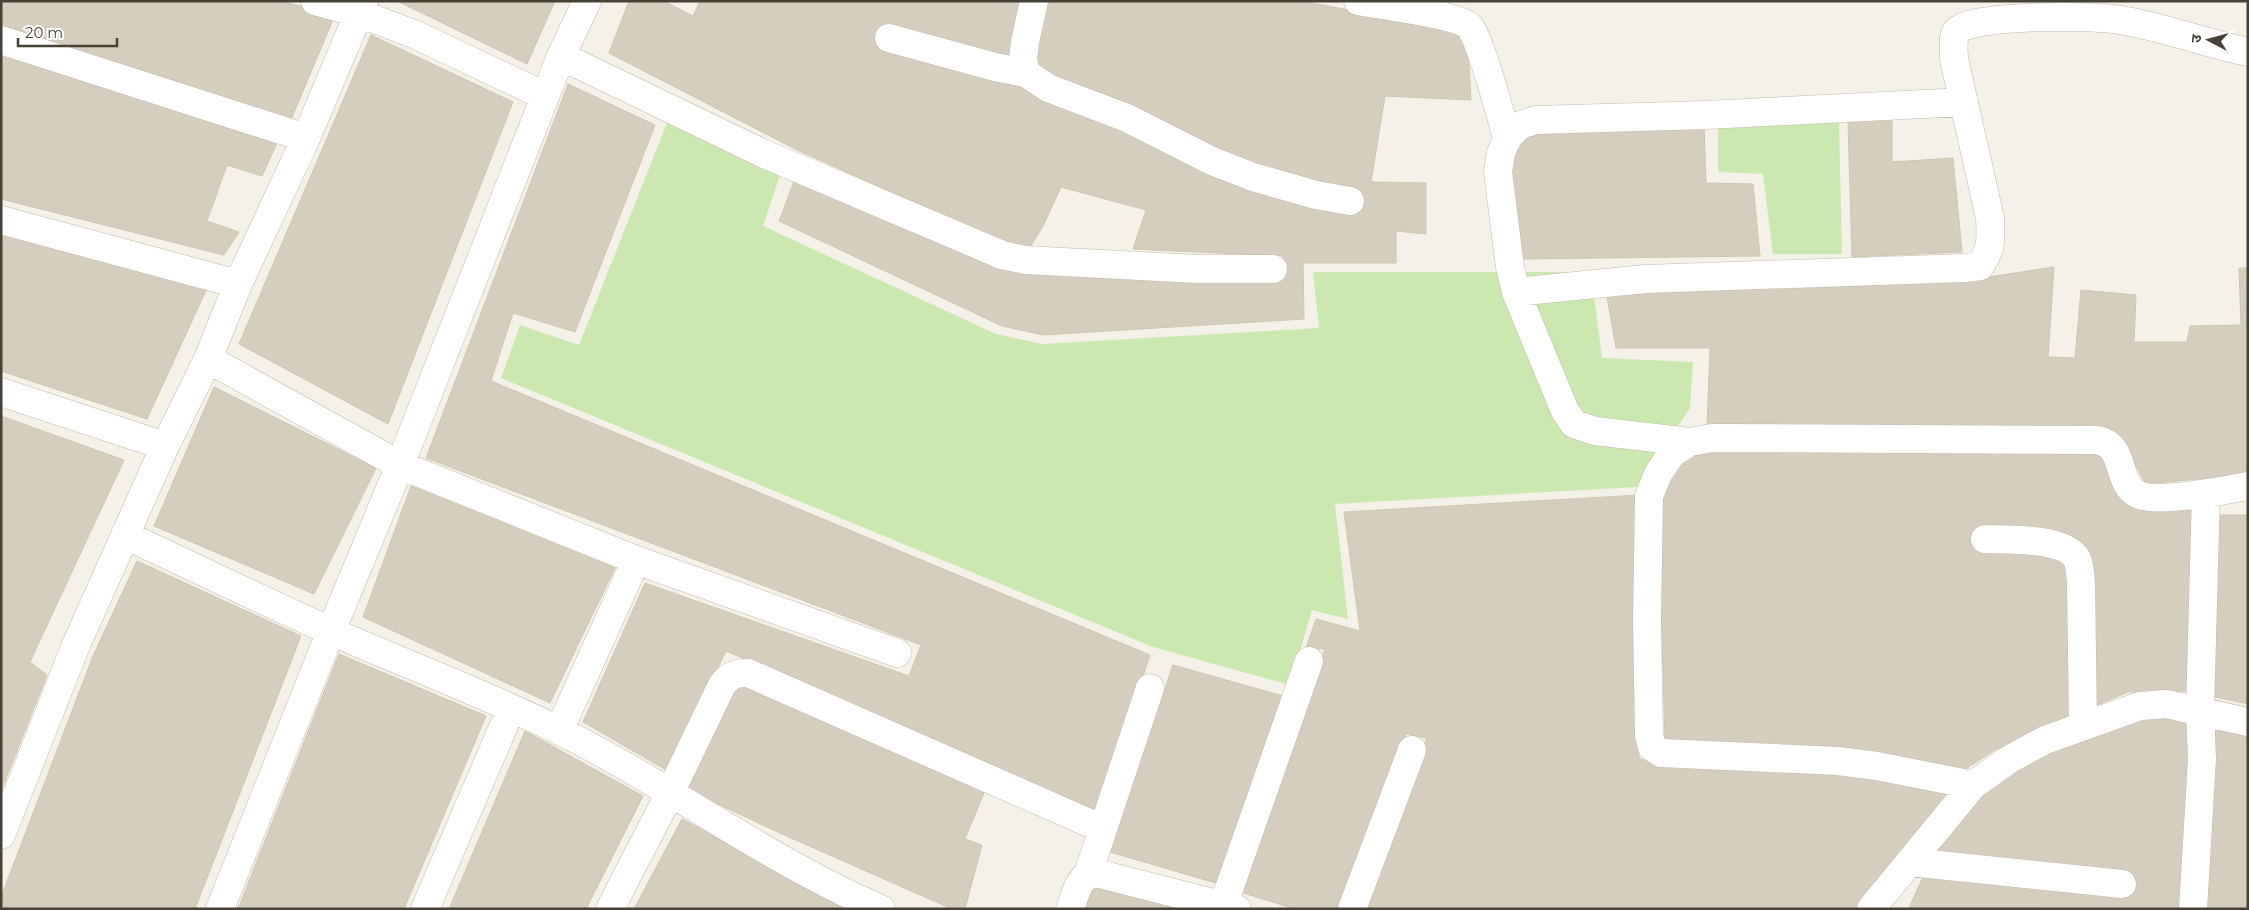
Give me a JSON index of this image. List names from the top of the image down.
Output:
{
  "scale_bar": "20 m",
  "north": "left"
}
